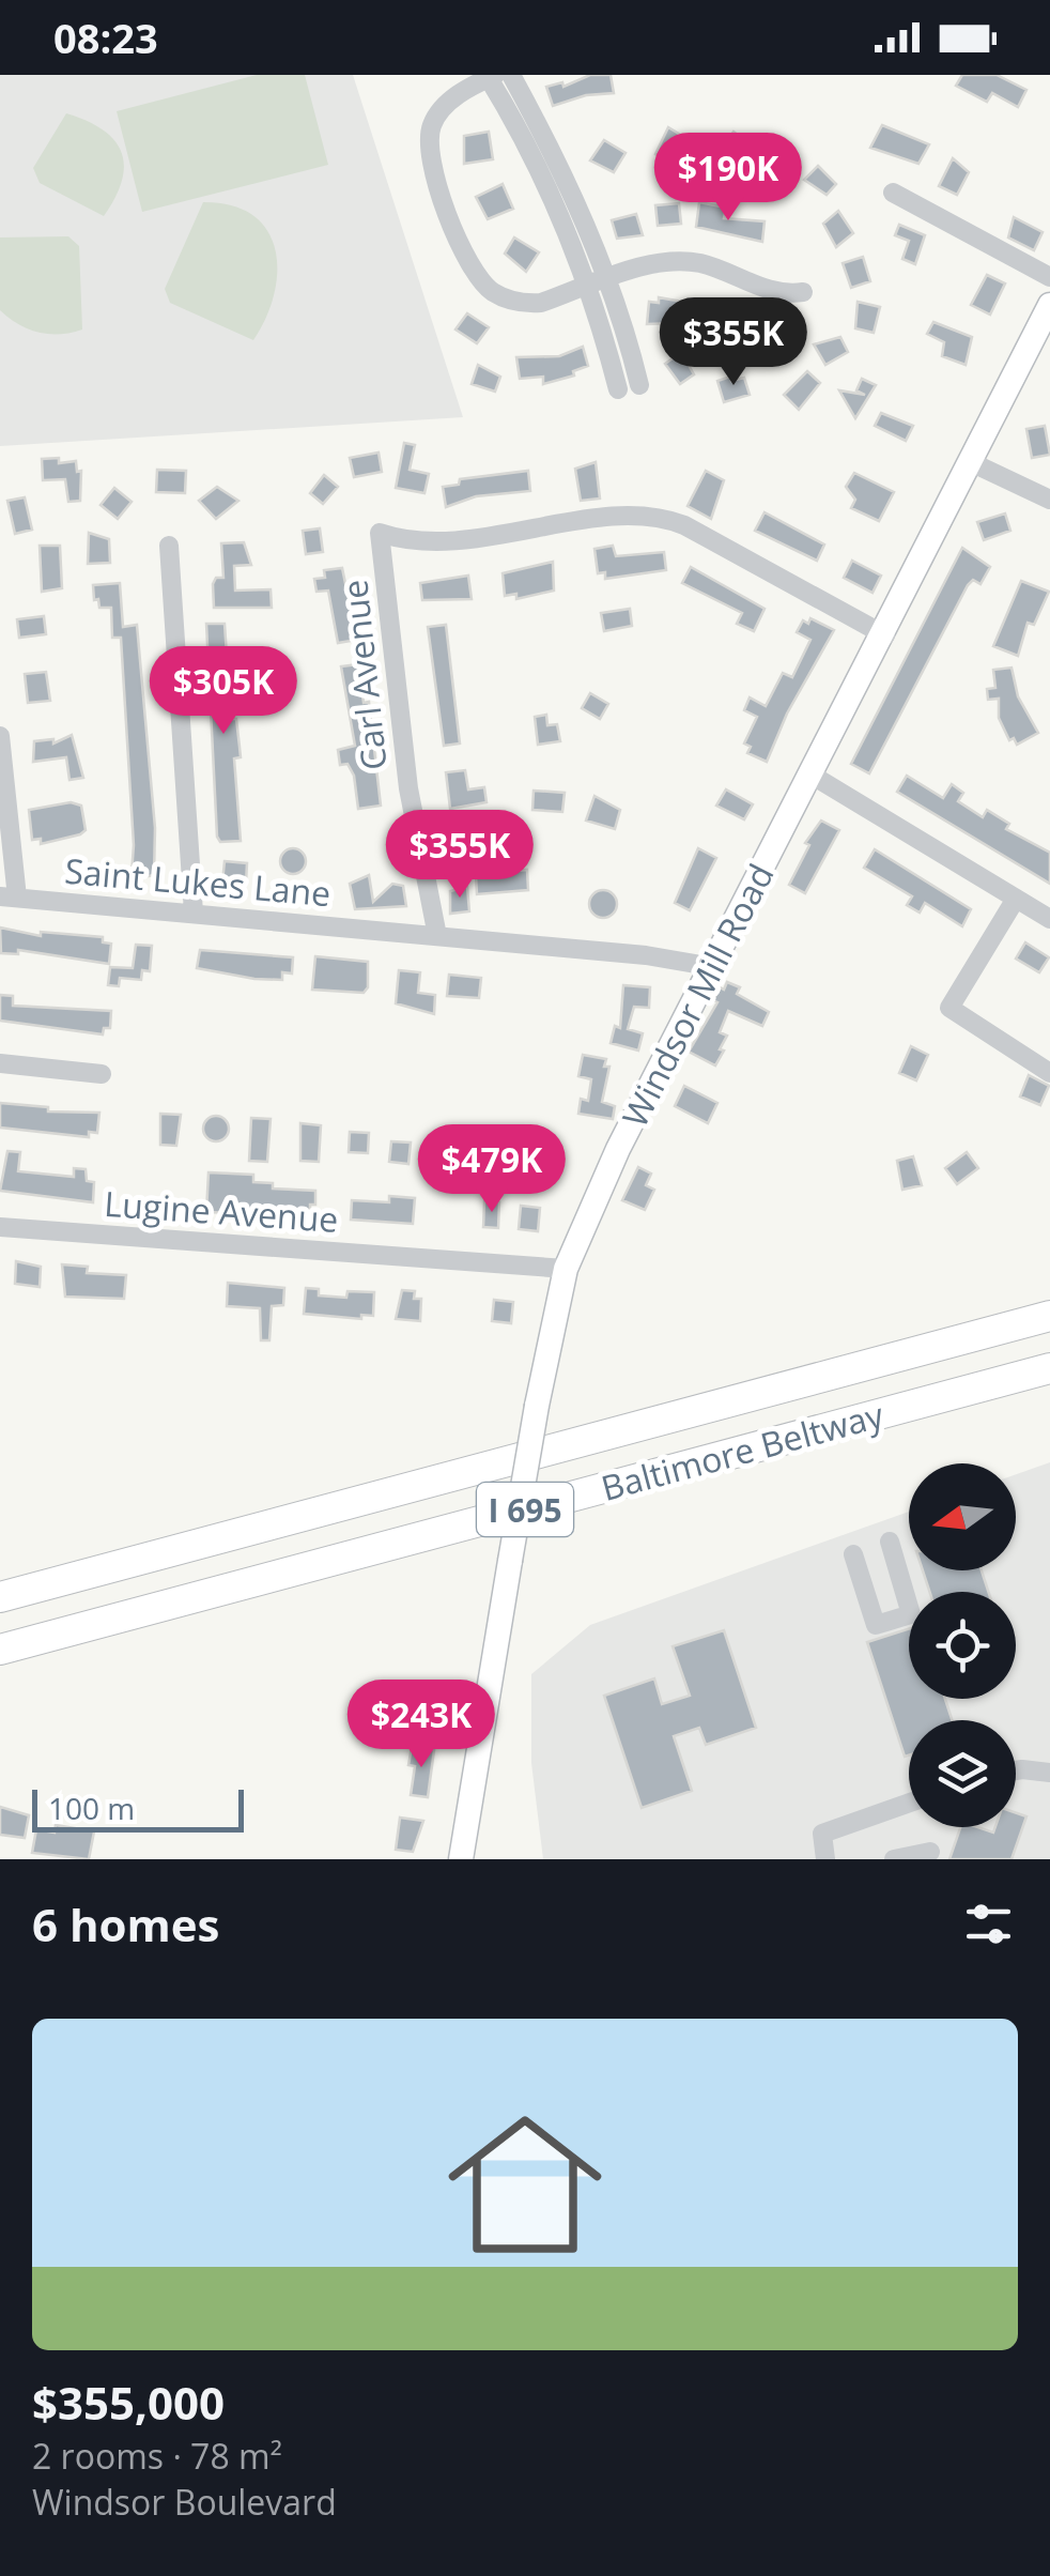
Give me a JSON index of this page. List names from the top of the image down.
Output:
{
  "streets": {
    "highway": ["Baltimore Beltway", "I 695"],
    "main road": ["Windsor Mill Road"],
    "street": ["Carl Avenue", "Saint Lukes Lane", "Lugine Avenue"]
  },
  "crossings": [
    ["Carl Avenue", "Saint Lukes Lane"],
    ["Carl Avenue", "Windsor Mill Road"],
    ["Saint Lukes Lane", "Windsor Mill Road"],
    ["Windsor Mill Road", "Lugine Avenue"]
  ],
  "scale_bar": "100 m",
  "north": "left",
  "page": {
    "status": "08:23",
    "price": [
      "$190K",
      "$355K",
      "$305K",
      "$355K",
      "$479K",
      "$243K"
    ],
    "scale": "100 m",
    "heading": "6 homes",
    "list": [
      {
        "name": "$355,000",
        "note": "2 rooms · 78 m² · Windsor Boulevard"
      }
    ]
  }
}
